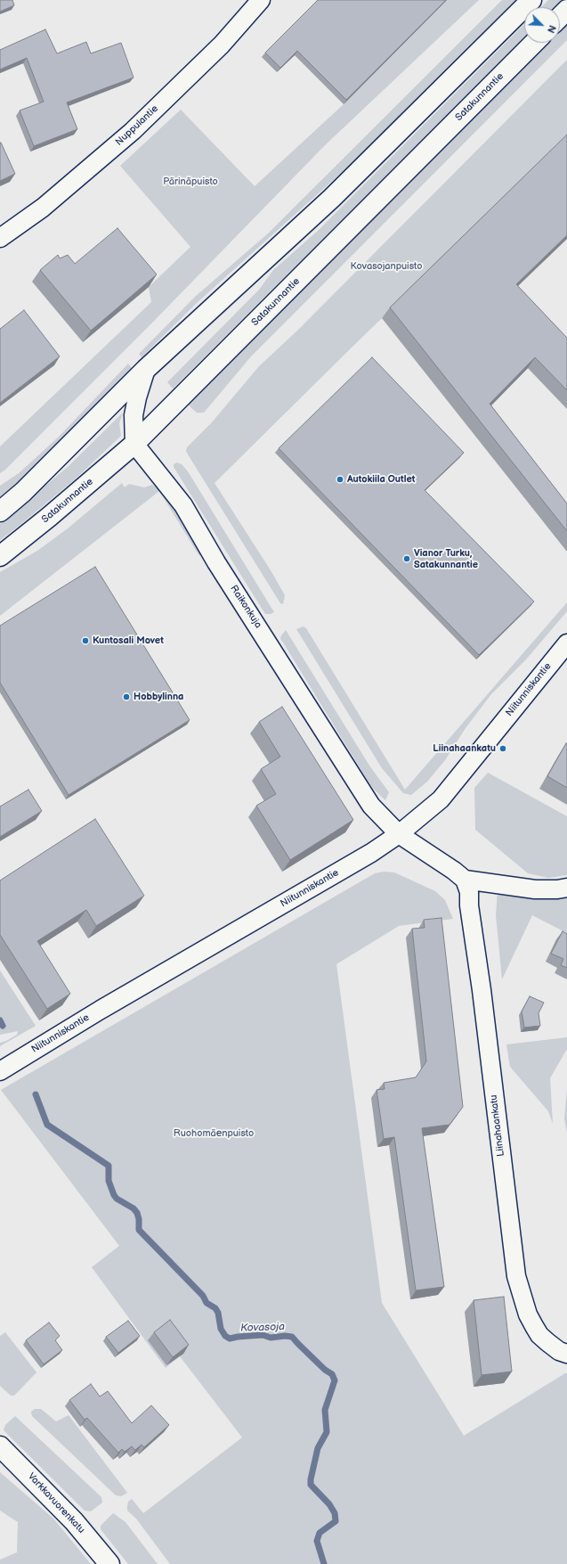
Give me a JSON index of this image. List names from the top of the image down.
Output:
{
  "streets": {
    "main road": ["Satakunnantie", "Varkkavuorenkatu"],
    "street": [
      "Nuppulantie",
      "Raikonkuja",
      "Niitunniskantie",
      "Liinahaankatu"
    ]
  },
  "crossings": [
    ["Satakunnantie", "Raikonkuja"],
    ["Raikonkuja", "Niitunniskantie"]
  ],
  "water": ["Kovasoja"],
  "parks": ["Pärinäpuisto", "Kovasojanpuisto", "Ruohomäenpuisto"],
  "places": [
    "Autokiila Outlet",
    "Vianor Turku, Satakunnantie",
    "Kuntosali Movet",
    "Hobbylinna",
    "Liinahaankatu"
  ],
  "north": "bottom right"
}
